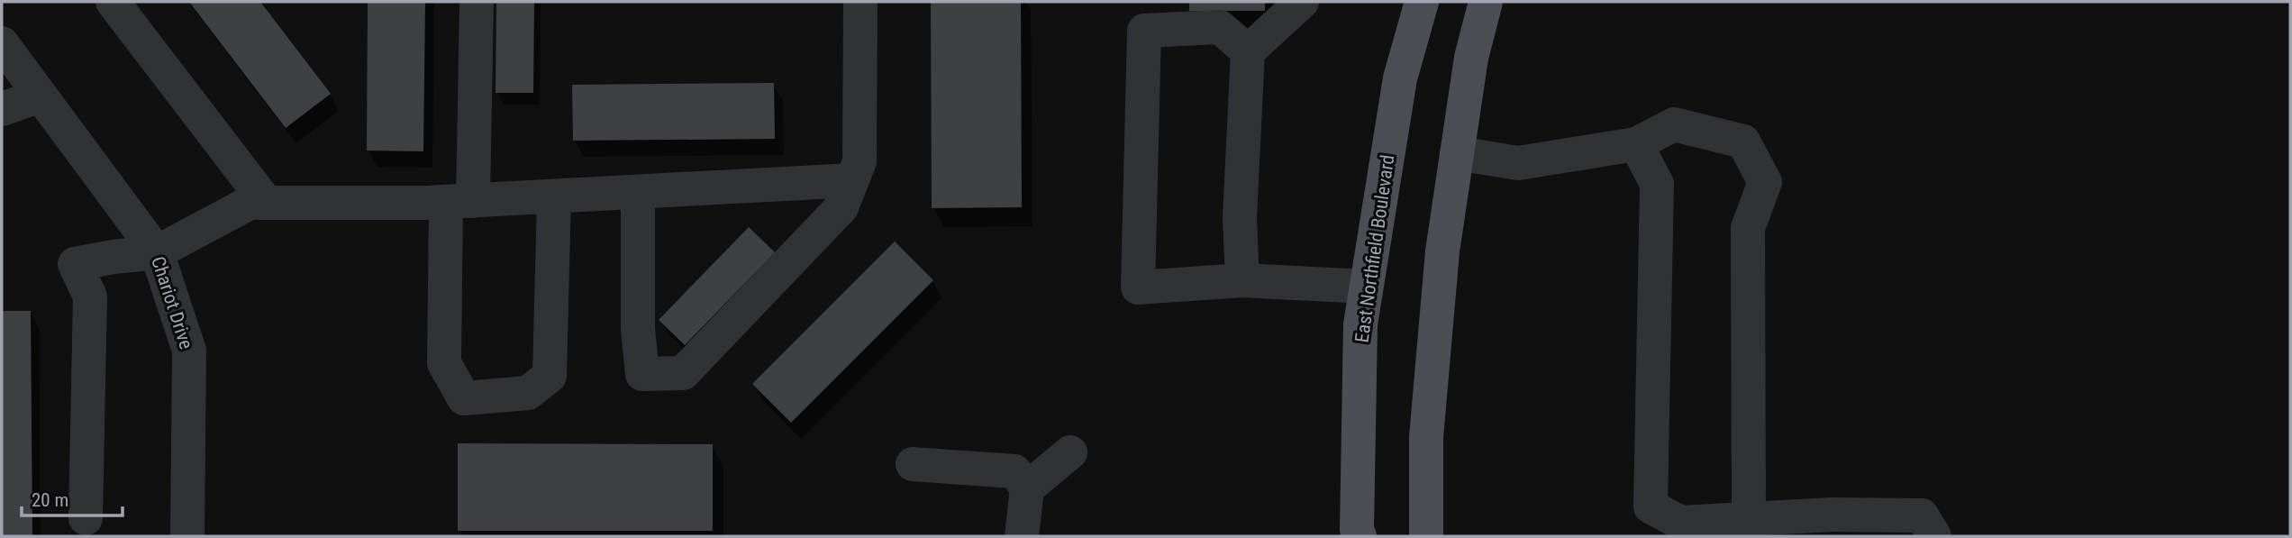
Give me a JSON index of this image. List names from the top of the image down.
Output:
{
  "streets": {
    "main road": ["East Northfield Boulevard"],
    "street": ["Chariot Drive"]
  },
  "scale_bar": "20 m"
}
